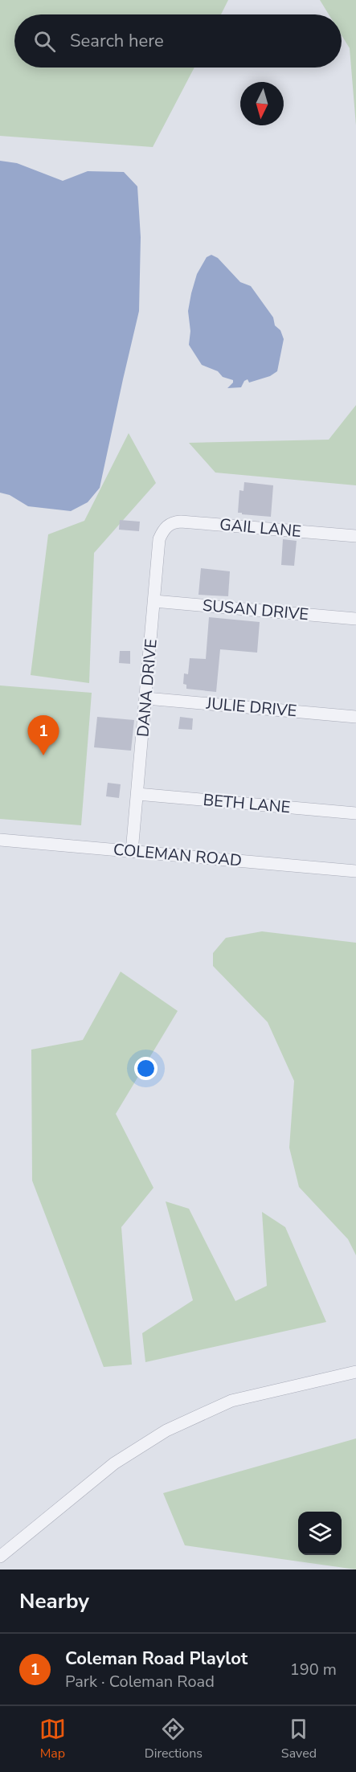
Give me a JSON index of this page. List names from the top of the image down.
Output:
{
  "streets": {
    "street": [
      "GAIL LANE",
      "SUSAN DRIVE",
      "DANA DRIVE",
      "JULIE DRIVE",
      "BETH LANE",
      "COLEMAN ROAD"
    ]
  },
  "crossings": [
    ["GAIL LANE", "DANA DRIVE"],
    ["SUSAN DRIVE", "DANA DRIVE"],
    ["DANA DRIVE", "JULIE DRIVE"],
    ["DANA DRIVE", "BETH LANE"],
    ["DANA DRIVE", "COLEMAN ROAD"]
  ],
  "north": "bottom",
  "page": {
    "search": "Search here",
    "pins": "1",
    "heading": "Nearby",
    "list": [
      {
        "mark": "1",
        "name": "Coleman Road Playlot",
        "note": "Park · Coleman Road",
        "value": "190 m"
      }
    ],
    "nav": ["Map", "Directions", "Saved"]
  }
}
